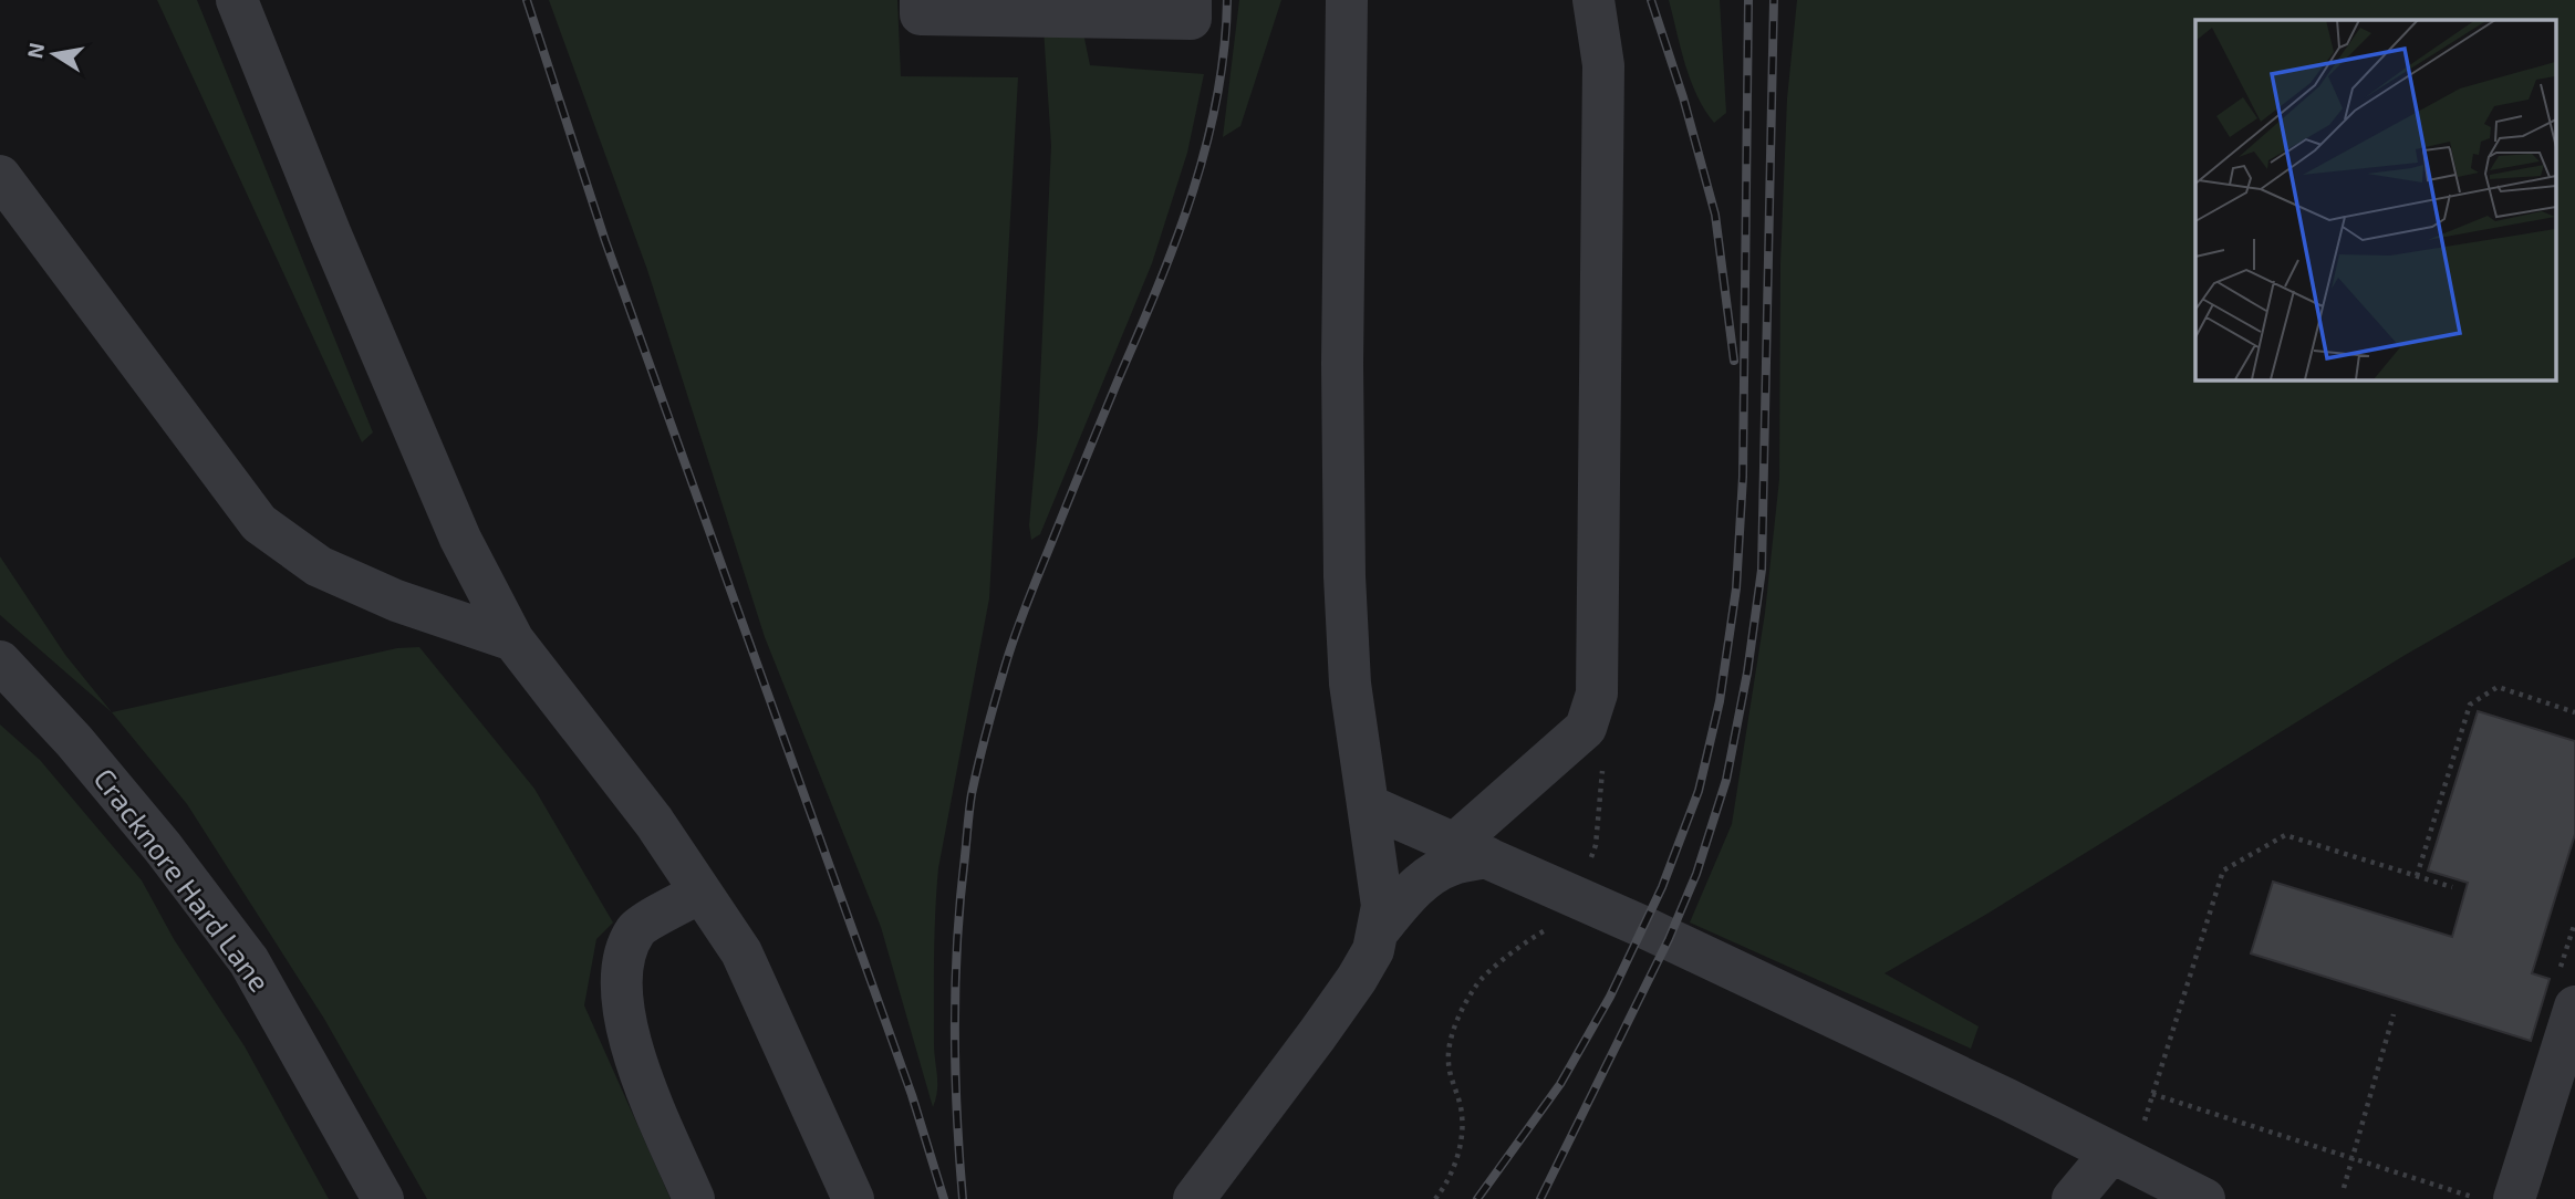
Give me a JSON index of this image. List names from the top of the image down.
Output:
{
  "streets": {
    "lane": ["Cracknore Hard Lane"]
  },
  "north": "left"
}
